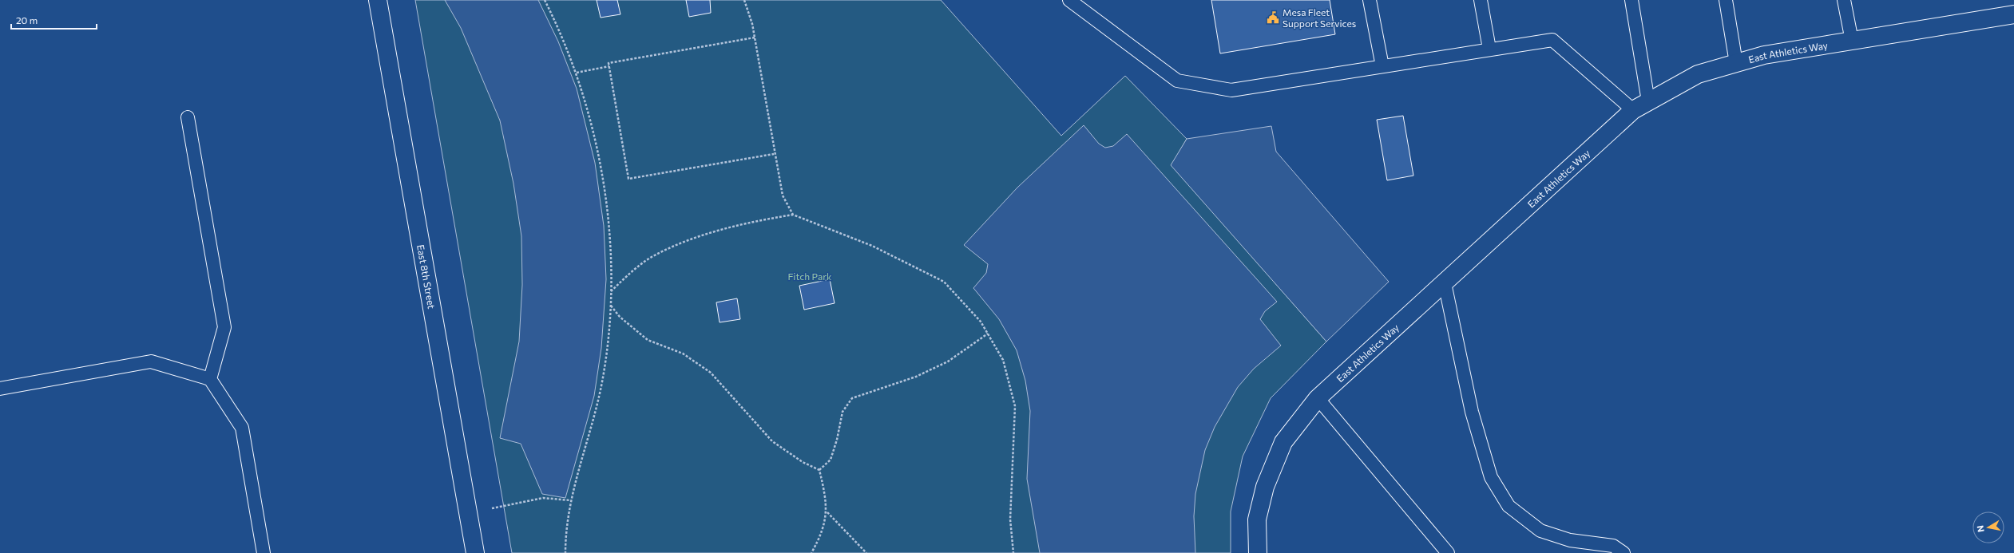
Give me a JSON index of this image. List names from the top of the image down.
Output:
{
  "streets": {
    "street": ["East Athletics Way", "East 8th Street"]
  },
  "parks": ["Fitch Park"],
  "places": {
    "public building": ["Mesa Fleet Support Services"]
  },
  "scale_bar": "20 m",
  "north": "left"
}
